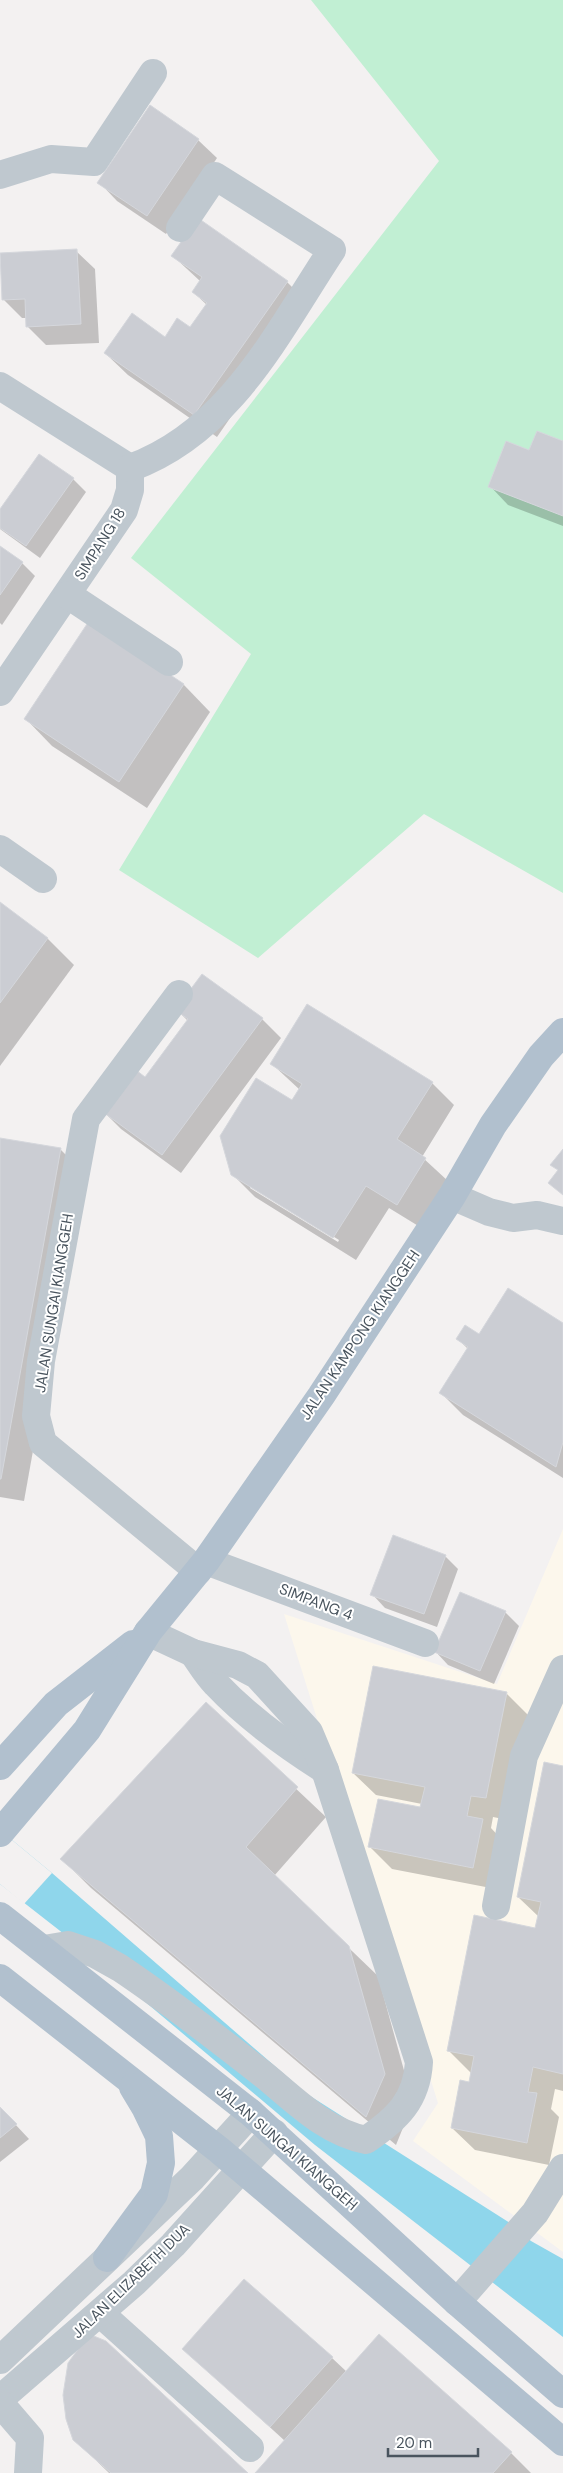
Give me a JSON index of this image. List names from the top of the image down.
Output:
{
  "streets": {
    "main road": ["JALAN SUNGAI KIANGGEH", "JALAN KAMPONG KIANGGEH"],
    "street": ["SIMPANG 18", "SIMPANG 4", "JALAN ELIZABETH DUA"]
  },
  "crossings": [
    ["JALAN SUNGAI KIANGGEH", "JALAN KAMPONG KIANGGEH"],
    ["JALAN SUNGAI KIANGGEH", "SIMPANG 4"],
    ["JALAN SUNGAI KIANGGEH", "JALAN ELIZABETH DUA"],
    ["JALAN KAMPONG KIANGGEH", "SIMPANG 4"]
  ],
  "scale_bar": "20 m"
}
